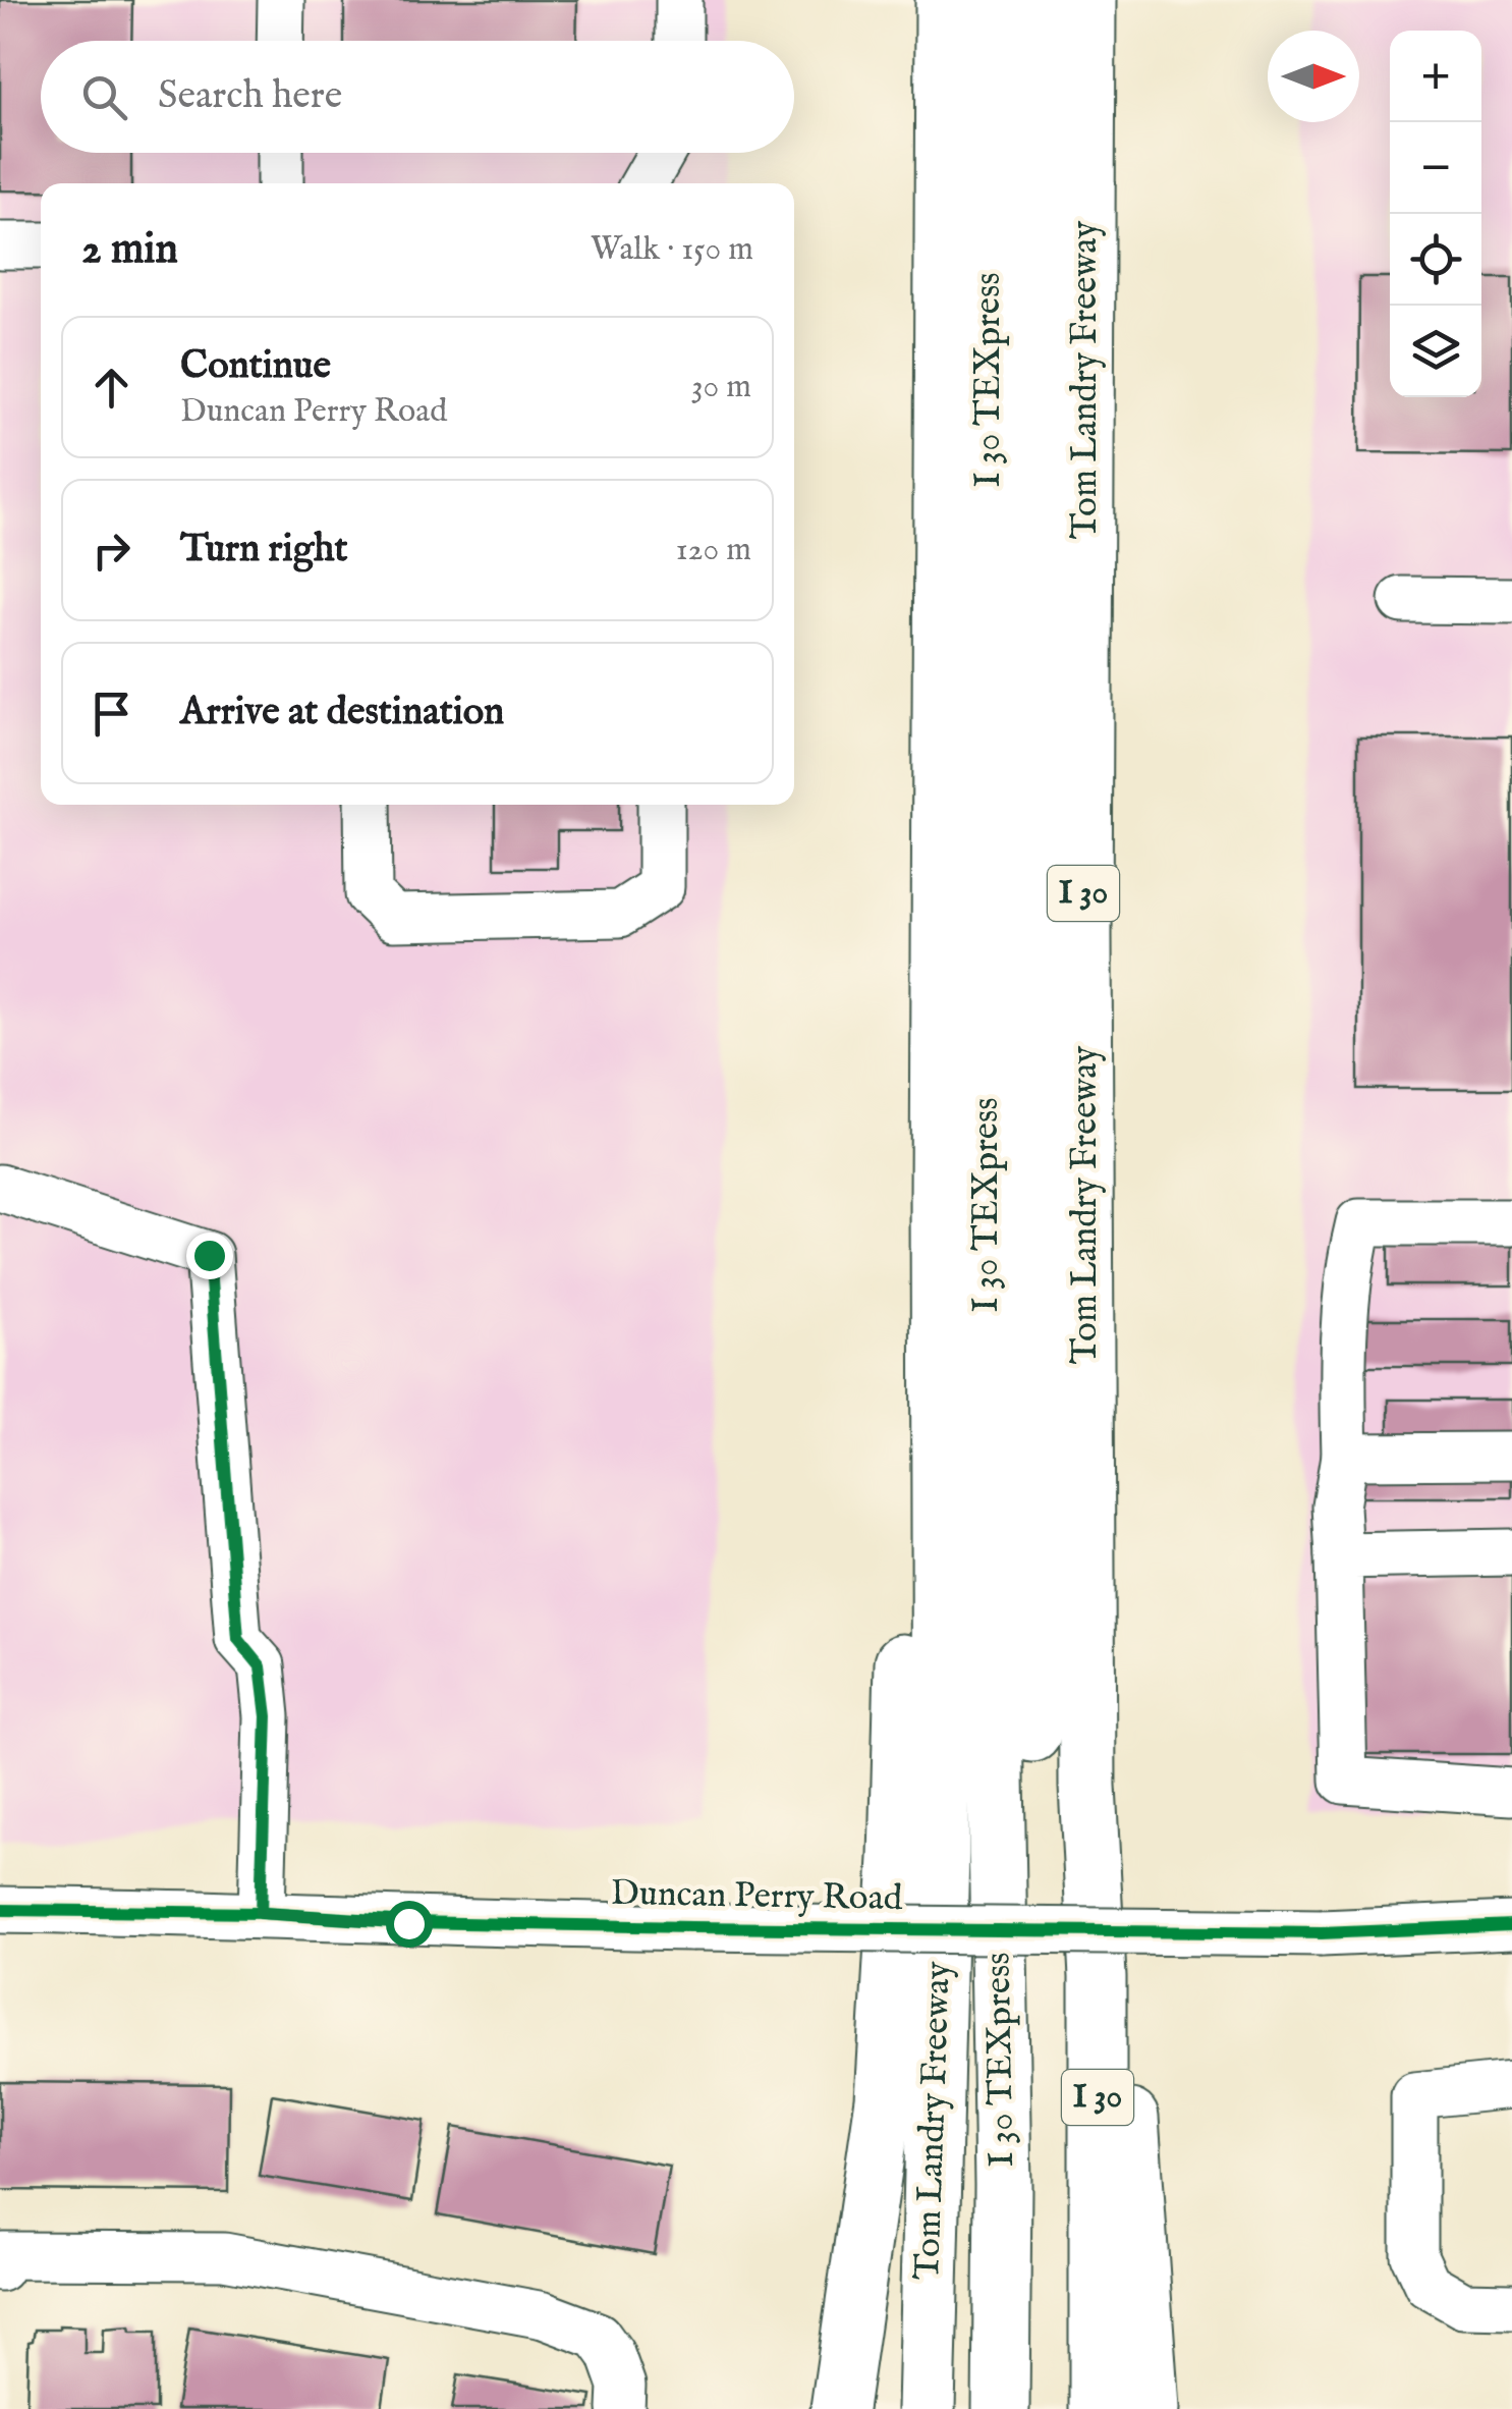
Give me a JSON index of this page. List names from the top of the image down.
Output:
{
  "streets": {
    "highway": ["I 30 TEXpress", "Tom Landry Freeway", "I 30"],
    "street": ["Duncan Perry Road"]
  },
  "north": "right",
  "page": {
    "map_buttons": ["+", "−"],
    "search": "Search here",
    "heading": ["2 min", "Walk · 150 m"],
    "list": [
      ["Continue", "Duncan Perry Road", "30 m"],
      ["Turn right", "120 m"],
      "Arrive at destination"
    ]
  }
}
